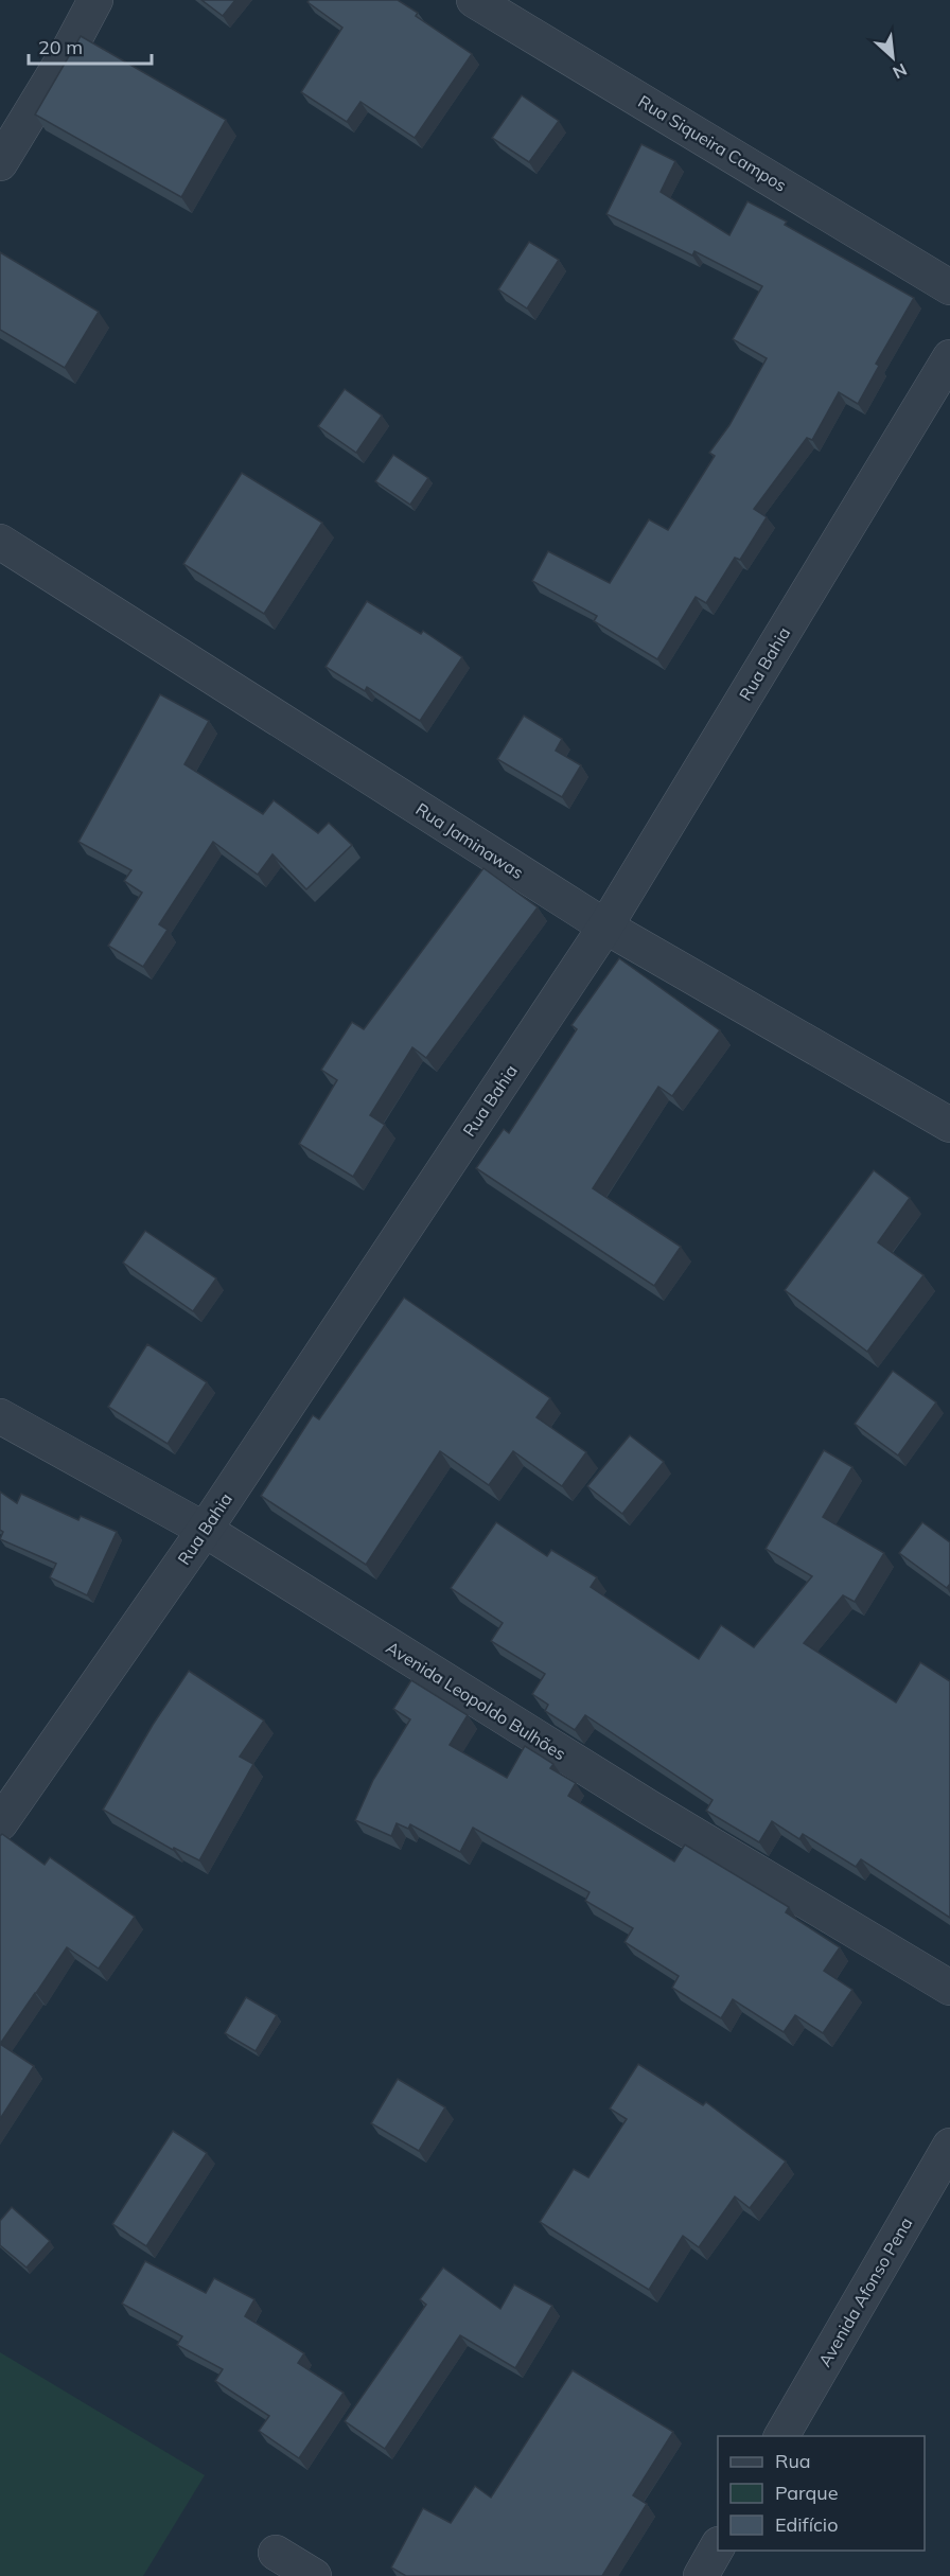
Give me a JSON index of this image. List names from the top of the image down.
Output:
{
  "streets": {
    "street": [
      "Rua Siqueira Campos",
      "Rua Bahia",
      "Rua Jaminawas",
      "Avenida Leopoldo Bulhões",
      "Avenida Afonso Pena"
    ]
  },
  "crossings": [
    ["Rua Bahia", "Rua Jaminawas"],
    ["Rua Bahia", "Avenida Leopoldo Bulhões"]
  ],
  "legend": ["Rua", "Parque", "Edifício"],
  "scale_bar": "20 m",
  "north": "bottom right"
}
